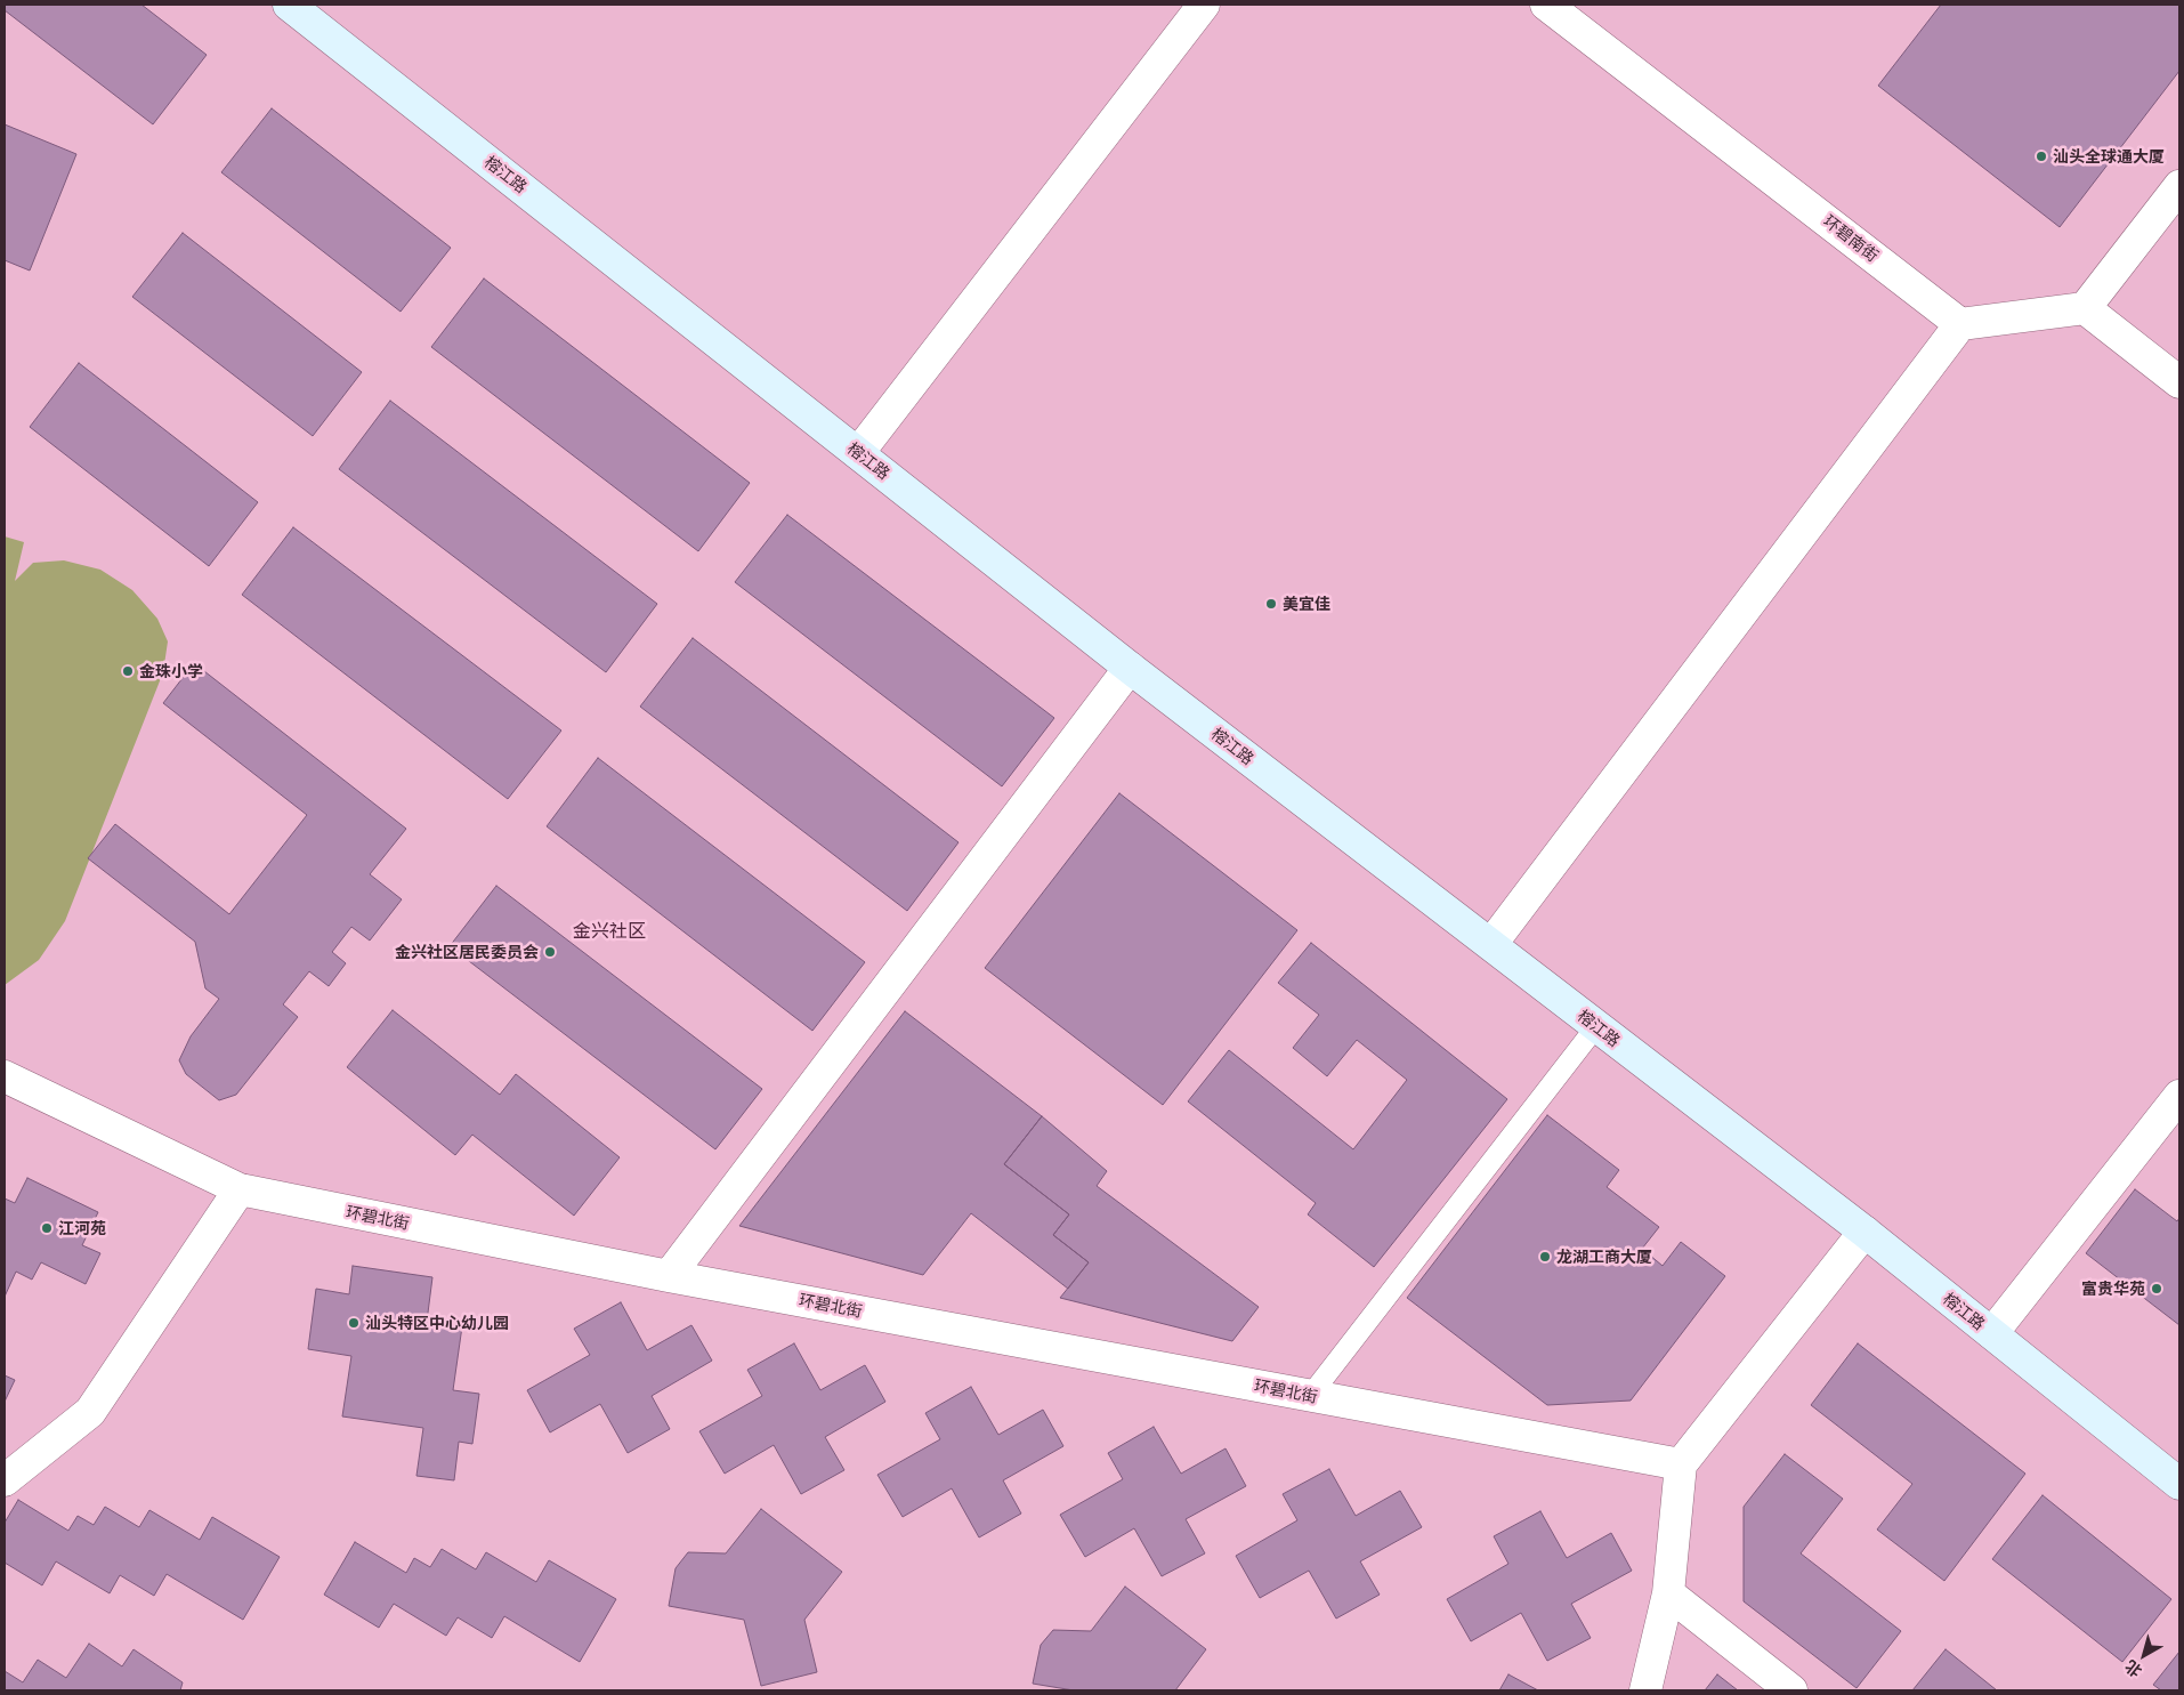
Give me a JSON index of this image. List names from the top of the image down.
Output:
{
  "streets": {
    "street": ["榕江路", "环碧南街", "环碧北街"]
  },
  "districts": ["金兴社区"],
  "places": [
    "汕头全球通大厦",
    "美宜佳",
    "金珠小学",
    "金兴社区居民委员会",
    "江河苑",
    "龙湖工商大厦",
    "富贵华苑",
    "汕头特区中心幼儿园"
  ],
  "north": "bottom left"
}
